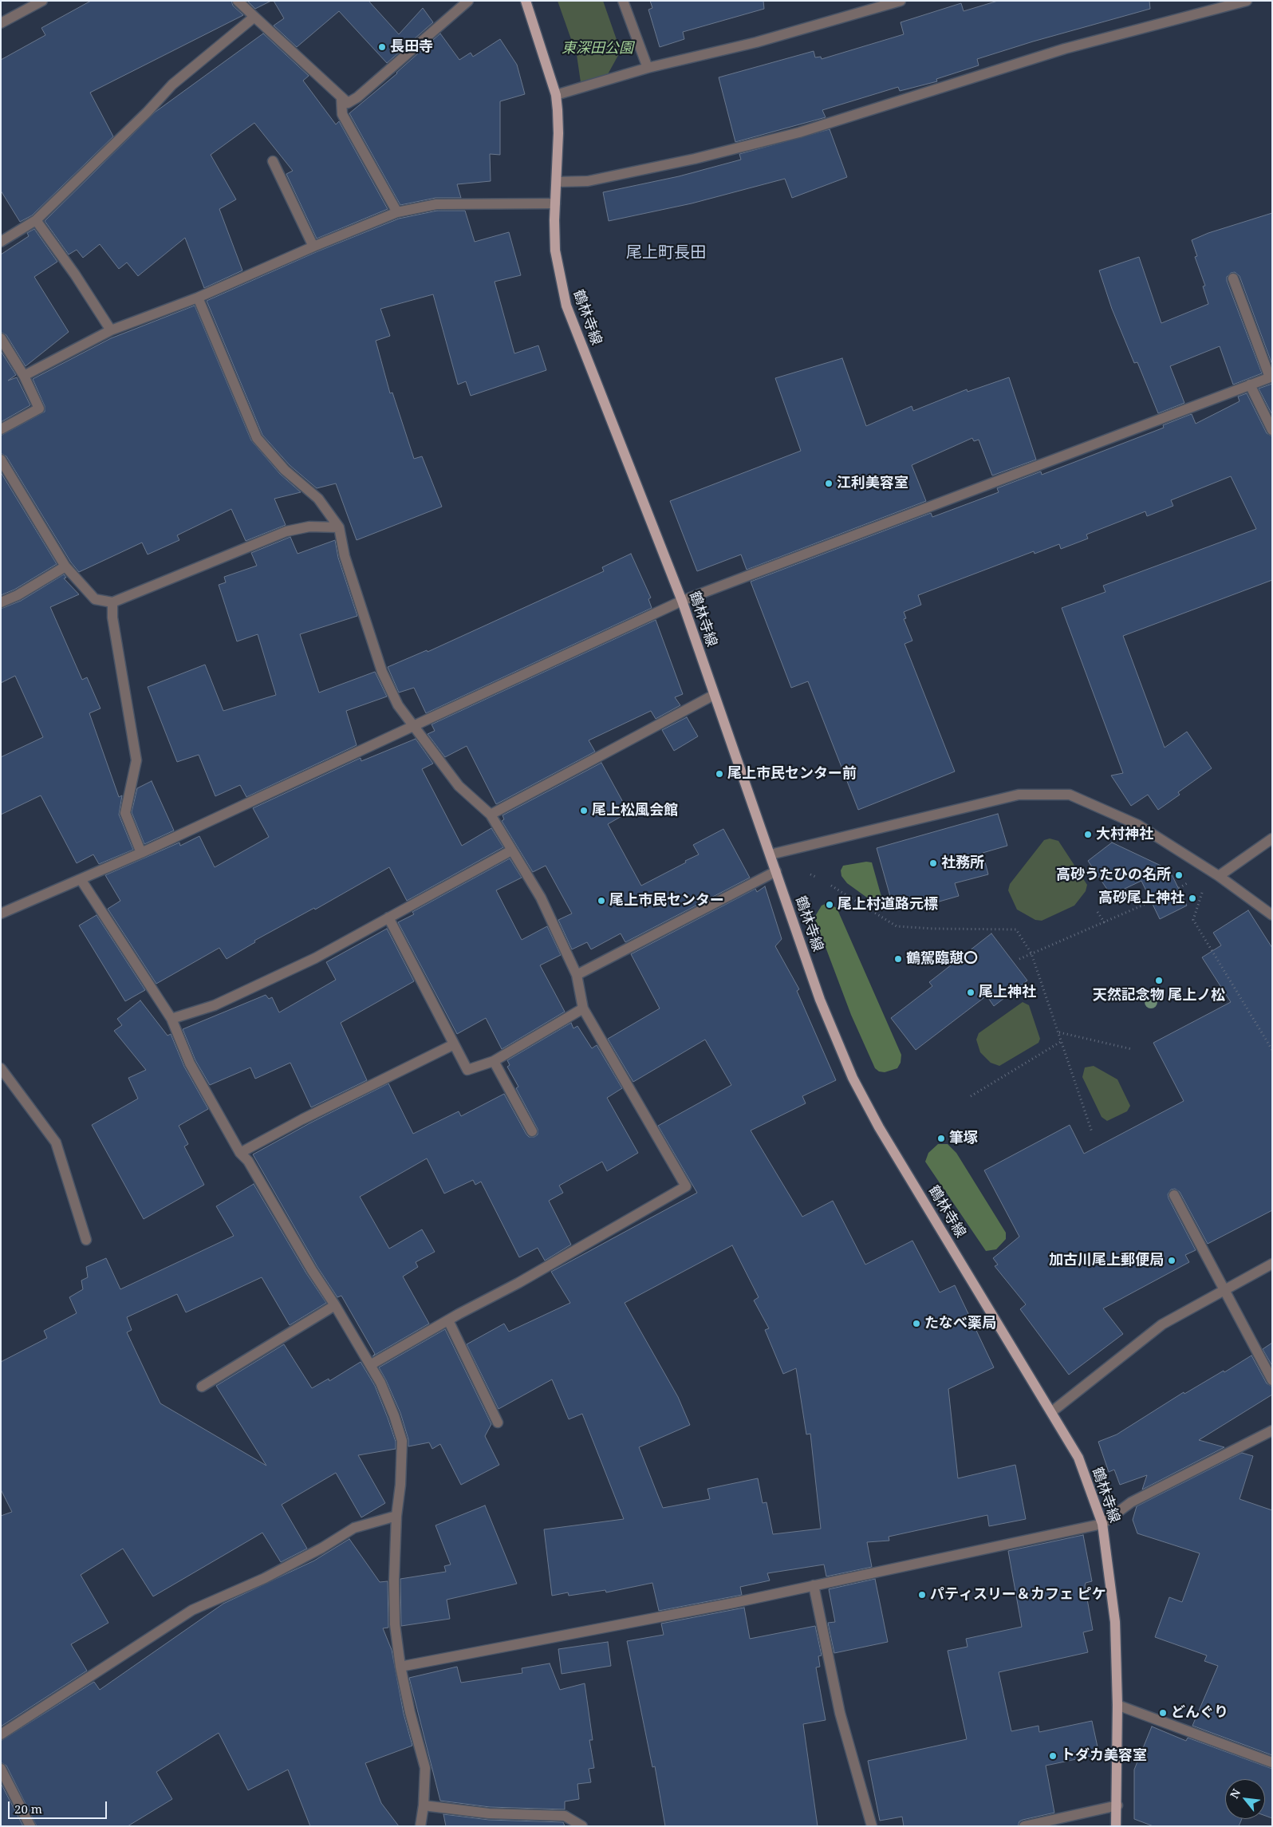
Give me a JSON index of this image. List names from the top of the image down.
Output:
{
  "streets": {
    "main road": ["鶴林寺線"]
  },
  "districts": ["尾上町長田"],
  "parks": ["東深田公園"],
  "places": [
    "長田寺",
    "江利美容室",
    "尾上市民センター前",
    "尾上松風会館",
    "大村神社",
    "社務所",
    "高砂うたひの名所",
    "高砂尾上神社",
    "尾上市民センター",
    "尾上村道路元標",
    "鶴駕臨憇〇",
    "天然記念物 尾上ノ松",
    "尾上神社",
    "筆塚",
    "加古川尾上郵便局",
    "たなべ薬局",
    "パティスリー＆カフェ ピケ",
    "どんぐり",
    "トダカ美容室"
  ],
  "scale_bar": "20 m",
  "north": "top left"
}
